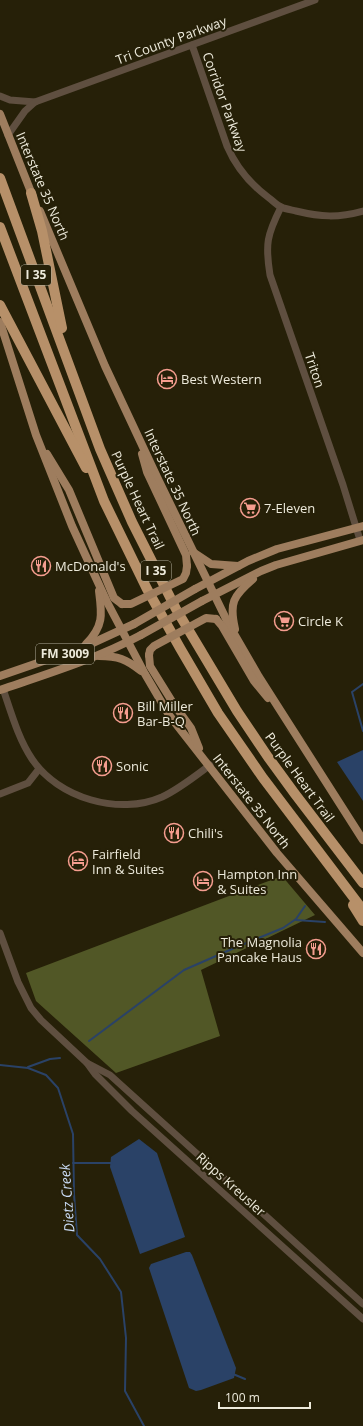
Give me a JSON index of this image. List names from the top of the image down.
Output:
{
  "streets": {
    "highway": ["I 35", "Purple Heart Trail"],
    "main road": ["Interstate 35 North", "FM 3009"],
    "street": [
      "Tri County Parkway",
      "Corridor Parkway",
      "Triton",
      "Ripps Kreusler"
    ]
  },
  "crossings": [
    ["Tri County Parkway", "Corridor Parkway"],
    ["Tri County Parkway", "Interstate 35 North"],
    ["Corridor Parkway", "Triton"],
    ["Interstate 35 North", "FM 3009"],
    ["Triton", "FM 3009"]
  ],
  "water": ["Dietz Creek"],
  "places": {
    "hotel": ["Best Western", "Fairfield Inn & Suites", "Hampton Inn & Suites"],
    "supermarket": ["7-Eleven", "Circle K"],
    "restaurant": [
      "McDonald's",
      "Bill Miller Bar-B-Q",
      "Sonic",
      "Chili's",
      "The Magnolia Pancake Haus"
    ]
  },
  "scale_bar": "100 m"
}
